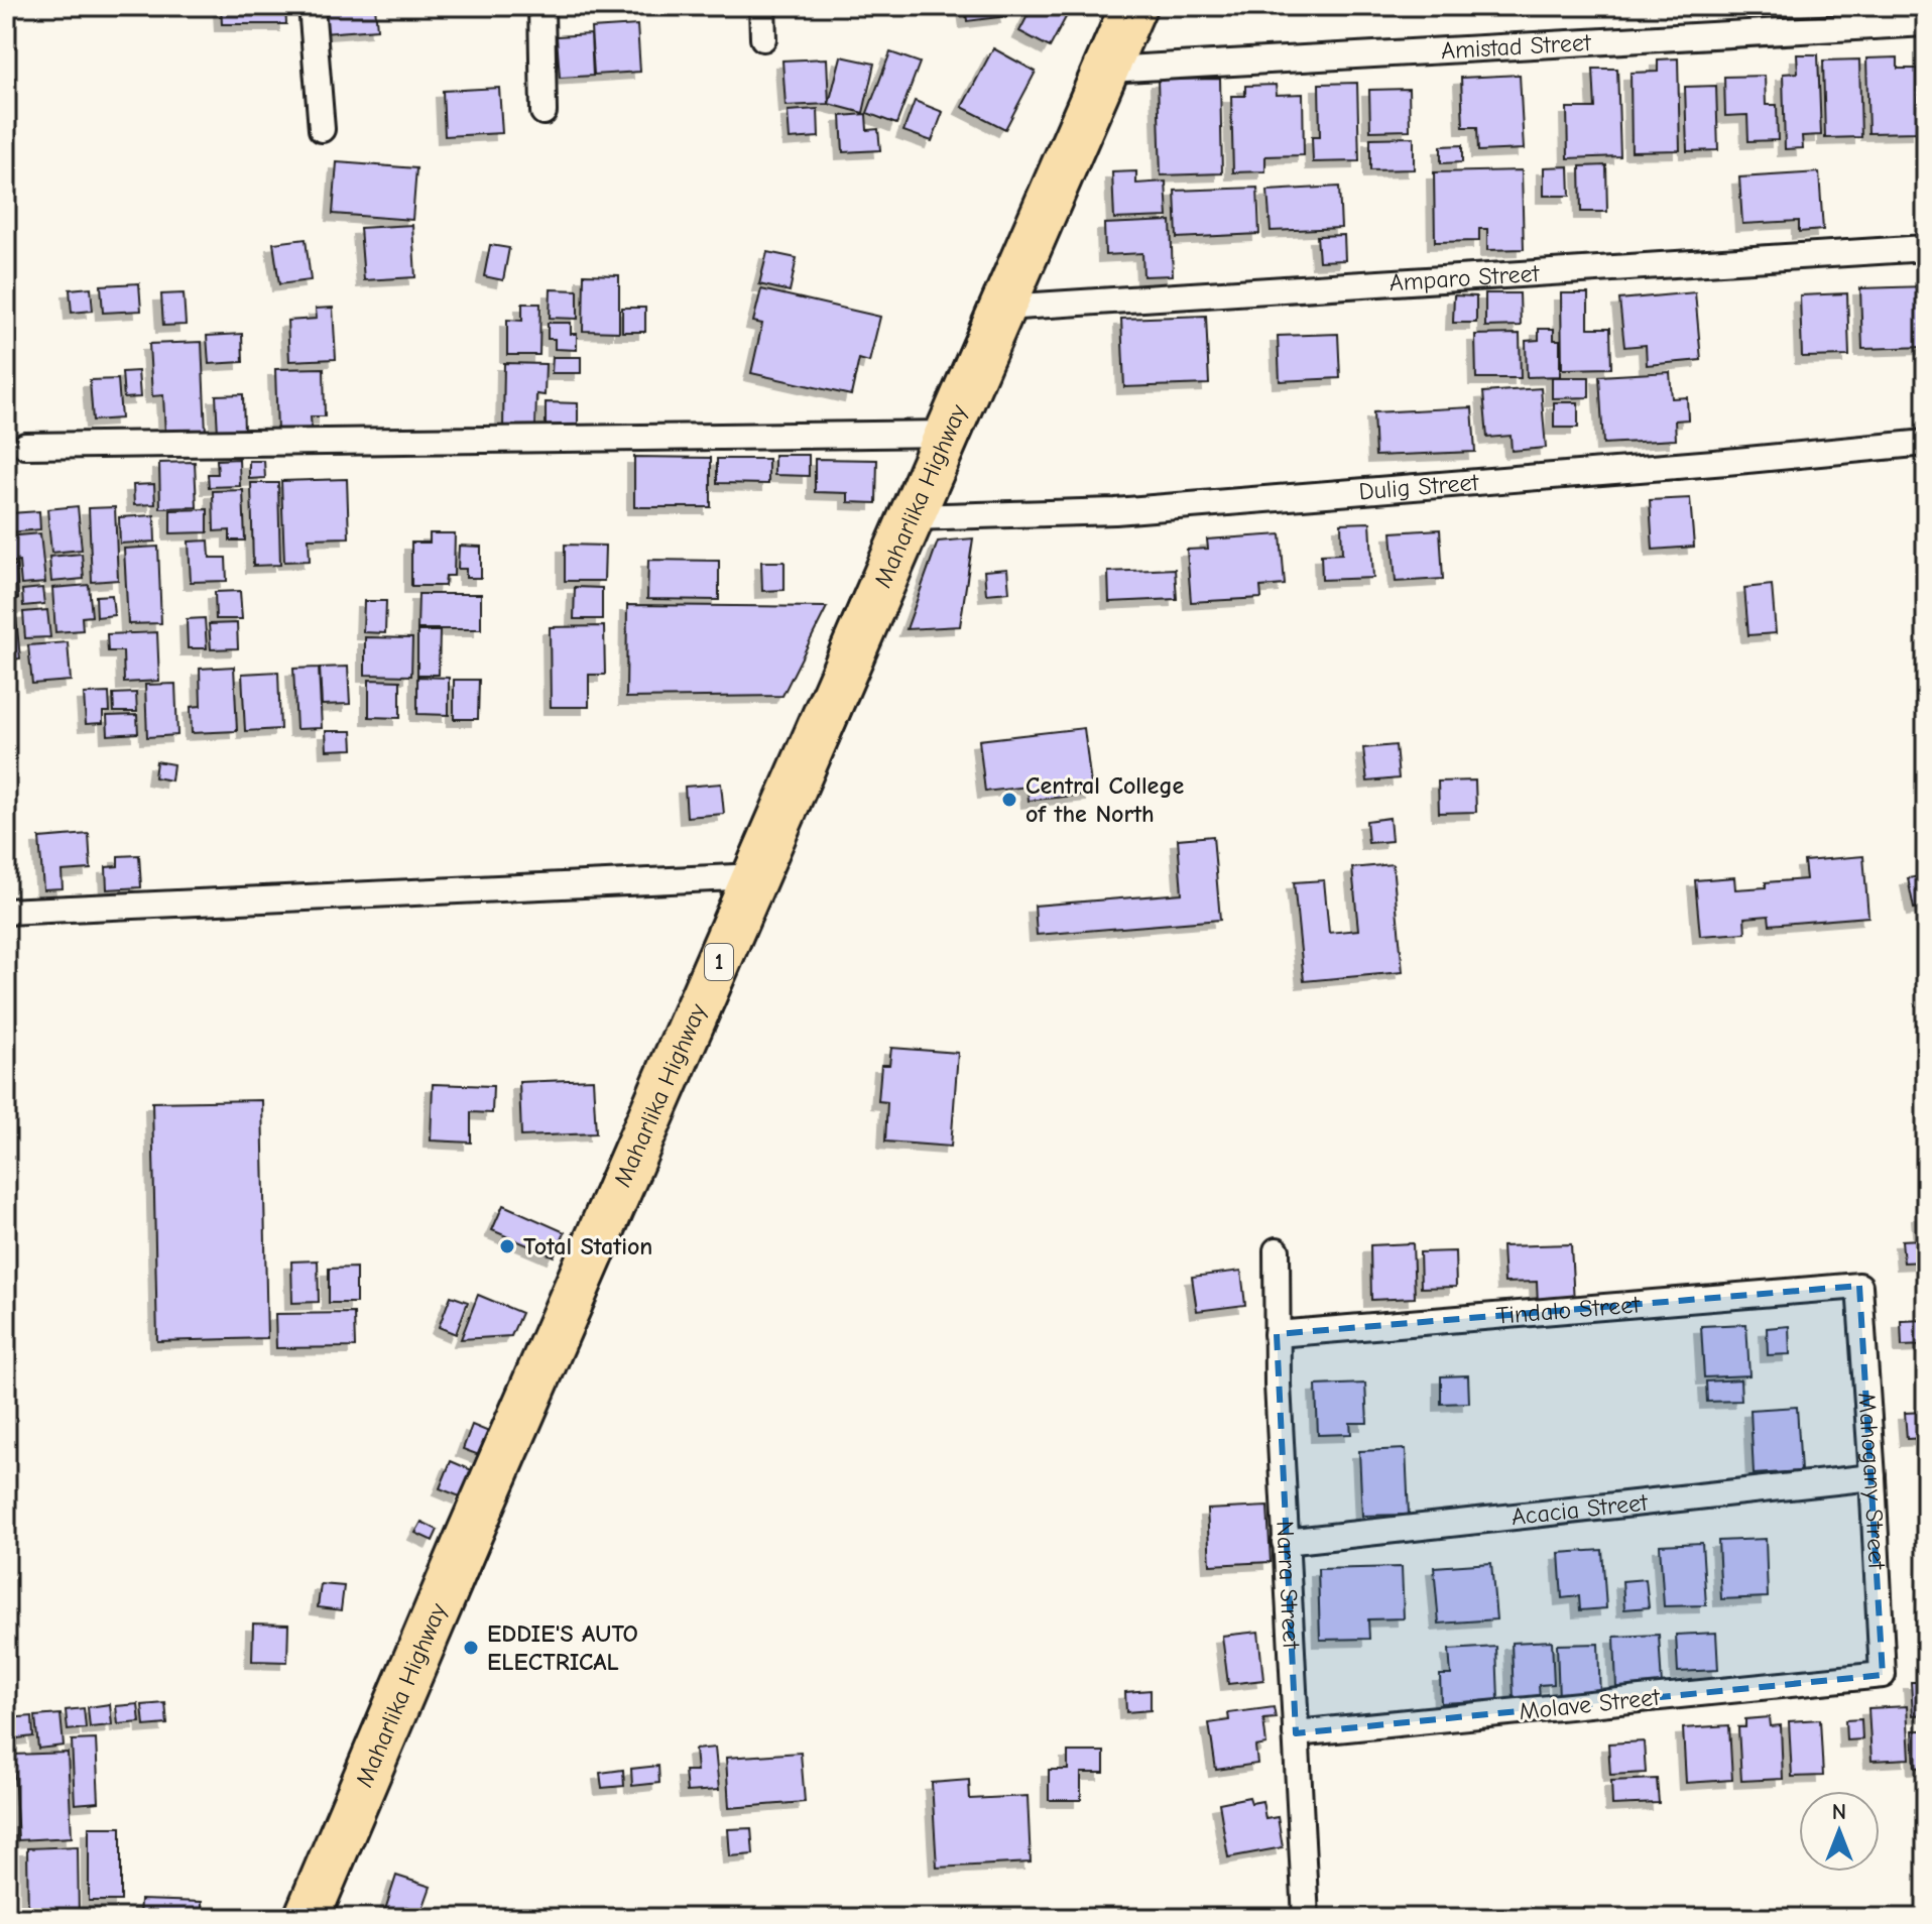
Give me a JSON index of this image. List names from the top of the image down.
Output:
{
  "streets": {
    "highway": ["Maharlika Highway", "1"],
    "street": [
      "Amistad Street",
      "Amparo Street",
      "Dulig Street",
      "Tindalo Street",
      "Mahogany Street",
      "Acacia Street",
      "Narra Street",
      "Molave Street"
    ]
  },
  "crossings": [
    ["Amistad Street", "Maharlika Highway"],
    ["Amparo Street", "Maharlika Highway"],
    ["Dulig Street", "Maharlika Highway"],
    ["Tindalo Street", "Mahogany Street"],
    ["Tindalo Street", "Narra Street"],
    ["Mahogany Street", "Acacia Street"],
    ["Mahogany Street", "Molave Street"],
    ["Acacia Street", "Narra Street"],
    ["Narra Street", "Molave Street"]
  ],
  "places": ["Central College of the North", "Total Station", "EDDIE'S AUTO ELECTRICAL"],
  "north": "top"
}
